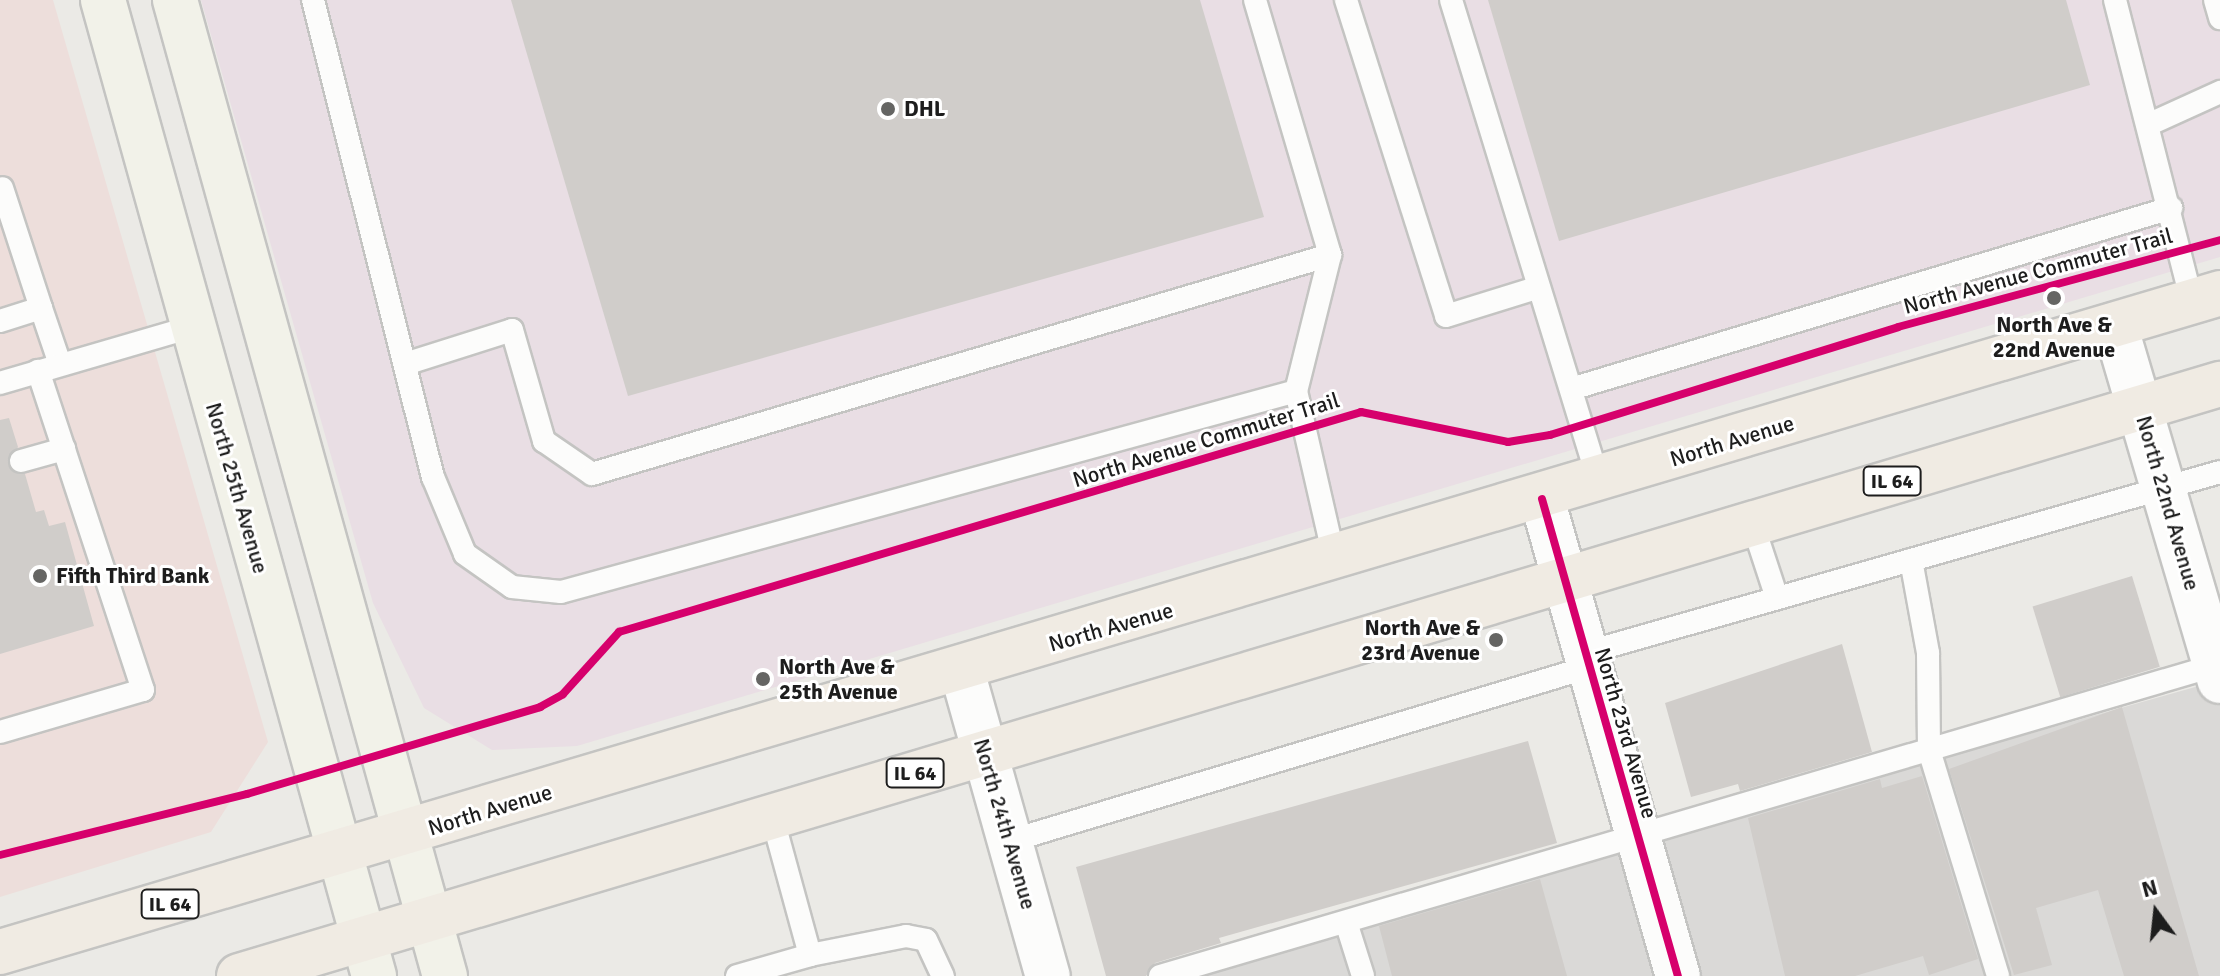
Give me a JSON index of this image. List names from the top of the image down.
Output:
{
  "streets": {
    "main road": ["North Avenue", "IL 64", "North 25th Avenue"],
    "street": ["North 22nd Avenue", "North 23rd Avenue", "North 24th Avenue"],
    "cycle path": ["North Avenue Commuter Trail"]
  },
  "crossings": [
    ["North Avenue", "North 25th Avenue"],
    ["North Avenue", "North 22nd Avenue"],
    ["North Avenue", "North 23rd Avenue"],
    ["North Avenue", "North 24th Avenue"],
    ["IL 64", "North 25th Avenue"],
    ["IL 64", "North 22nd Avenue"],
    ["IL 64", "North 23rd Avenue"],
    ["IL 64", "North 24th Avenue"]
  ],
  "places": [
    "DHL",
    "North Ave & 22nd Avenue",
    "Fifth Third Bank",
    "North Ave & 23rd Avenue",
    "North Ave & 25th Avenue"
  ],
  "north": "top"
}
